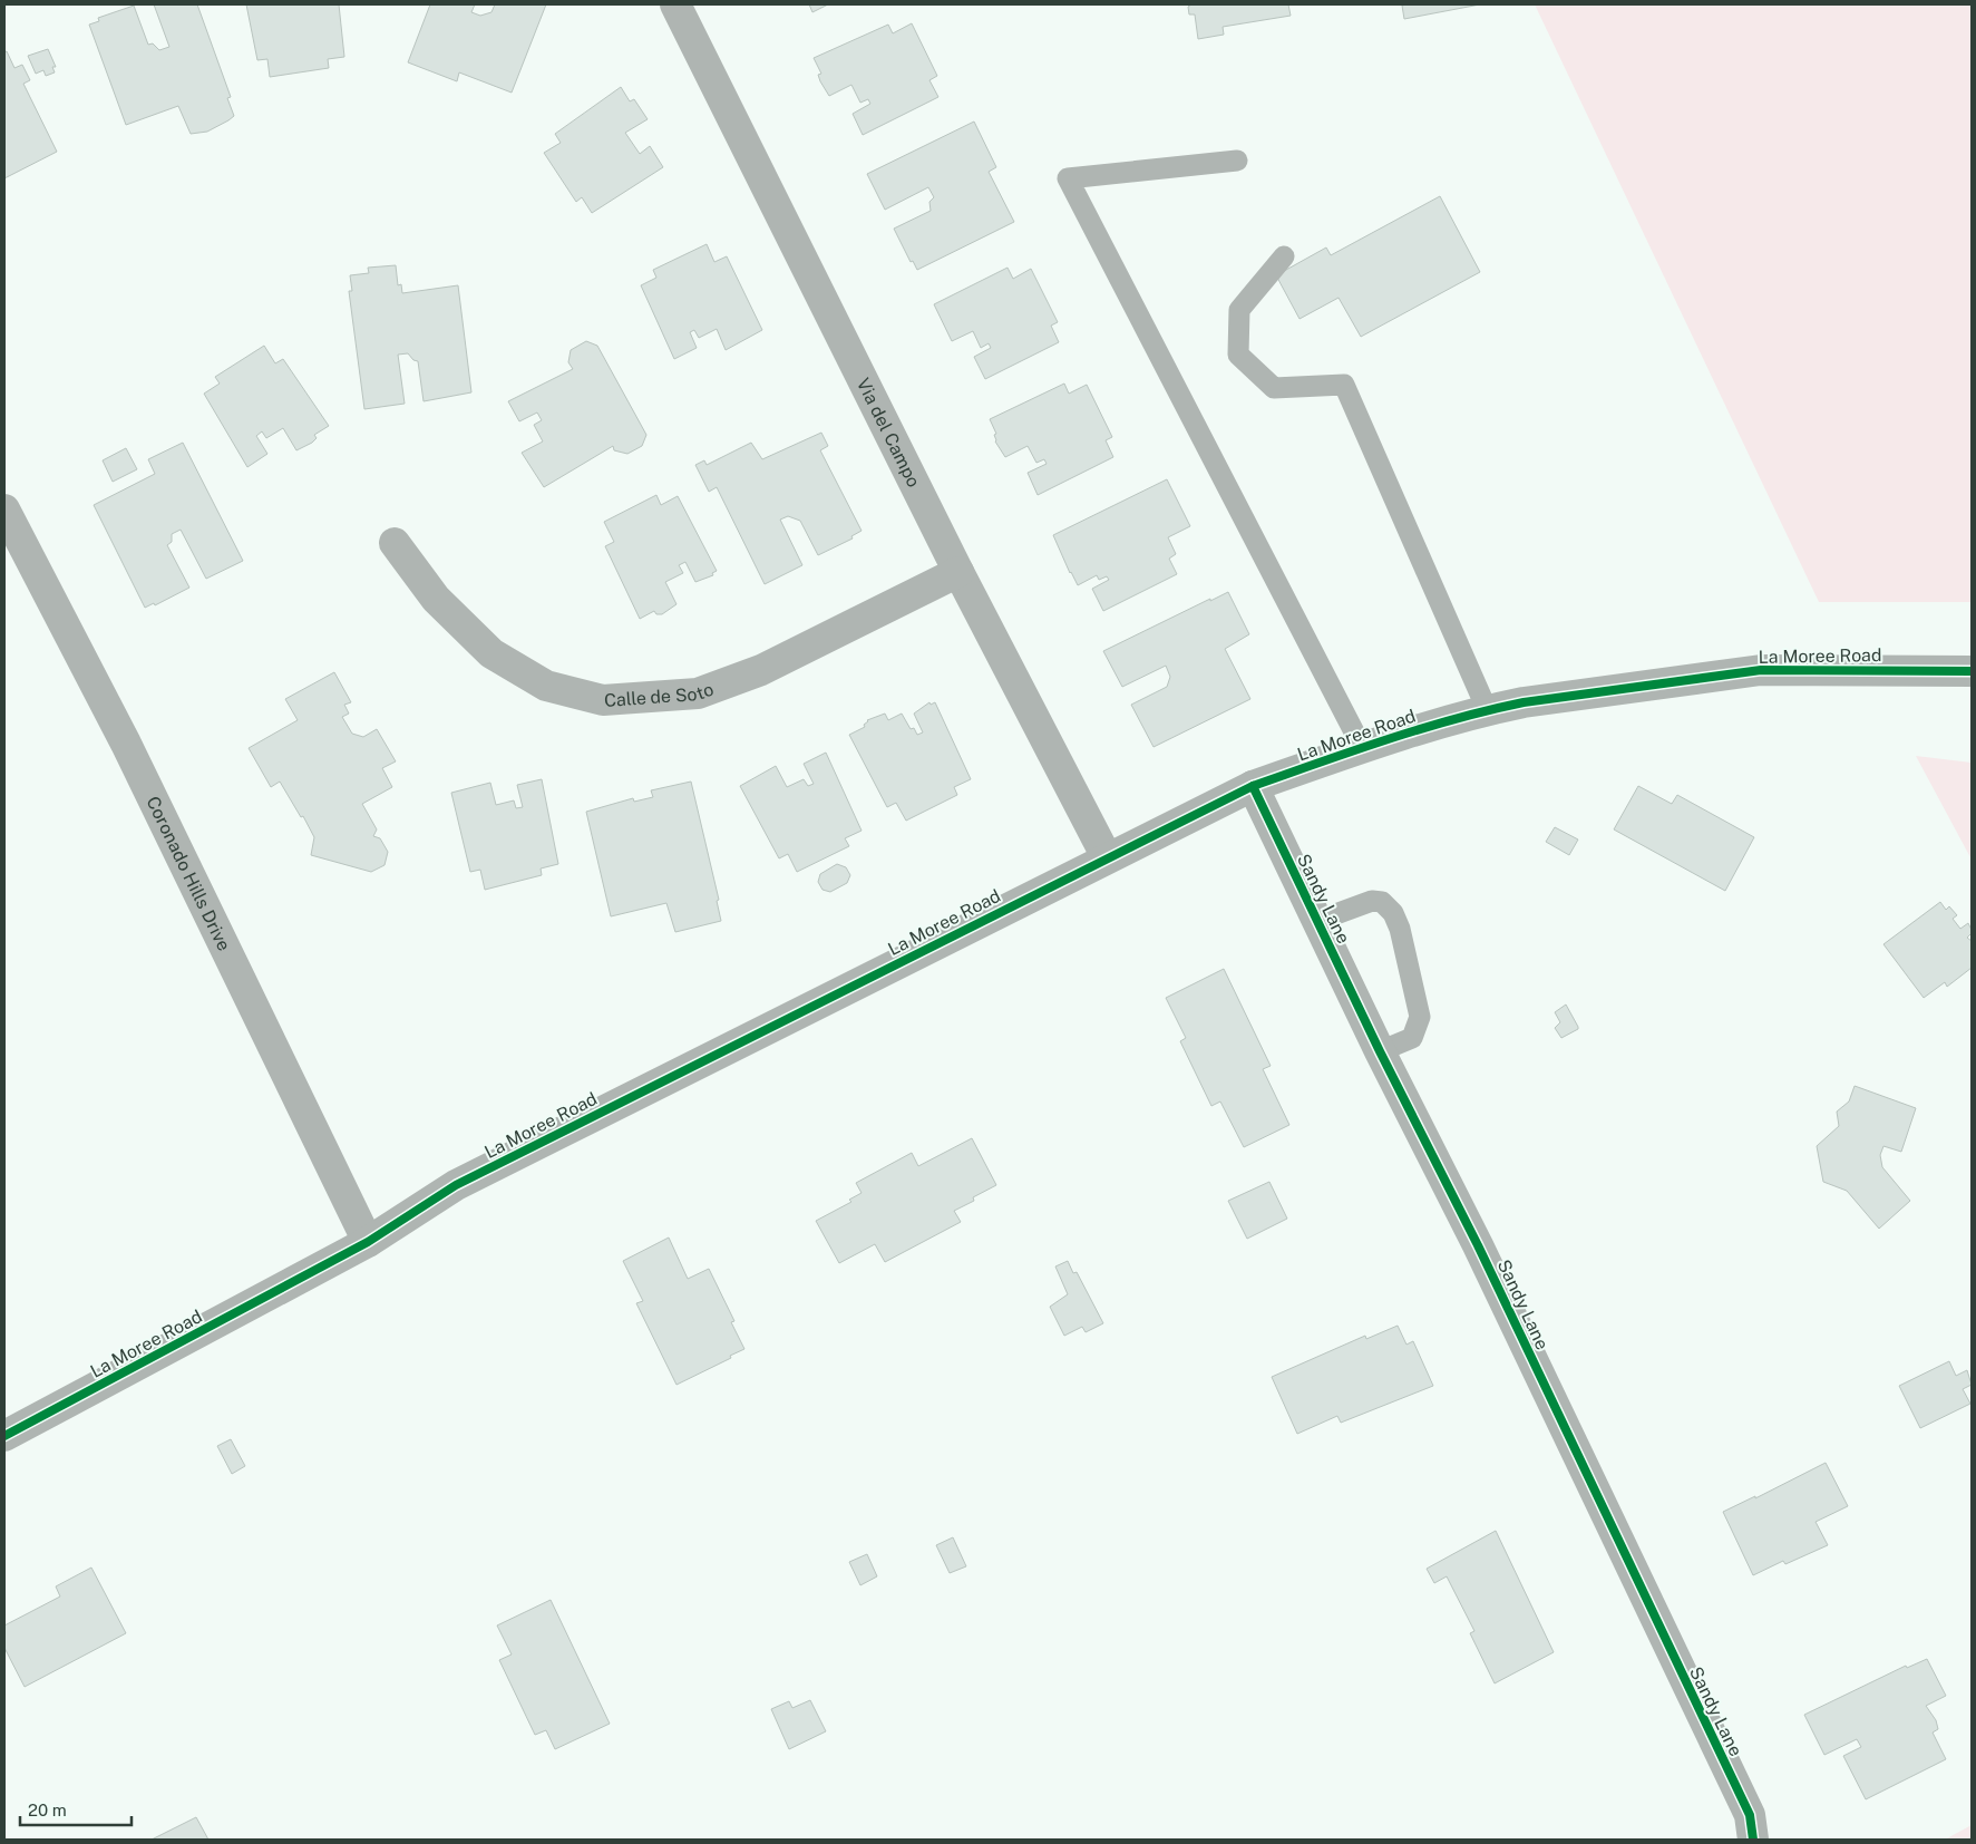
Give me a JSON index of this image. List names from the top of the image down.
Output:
{
  "streets": {
    "street": [
      "Via del Campo",
      "La Moree Road",
      "Calle de Soto",
      "Coronado Hills Drive",
      "Sandy Lane"
    ]
  },
  "crossings": [
    ["Via del Campo", "La Moree Road"],
    ["Via del Campo", "Calle de Soto"],
    ["La Moree Road", "Coronado Hills Drive"],
    ["La Moree Road", "Sandy Lane"]
  ],
  "scale_bar": "20 m"
}
